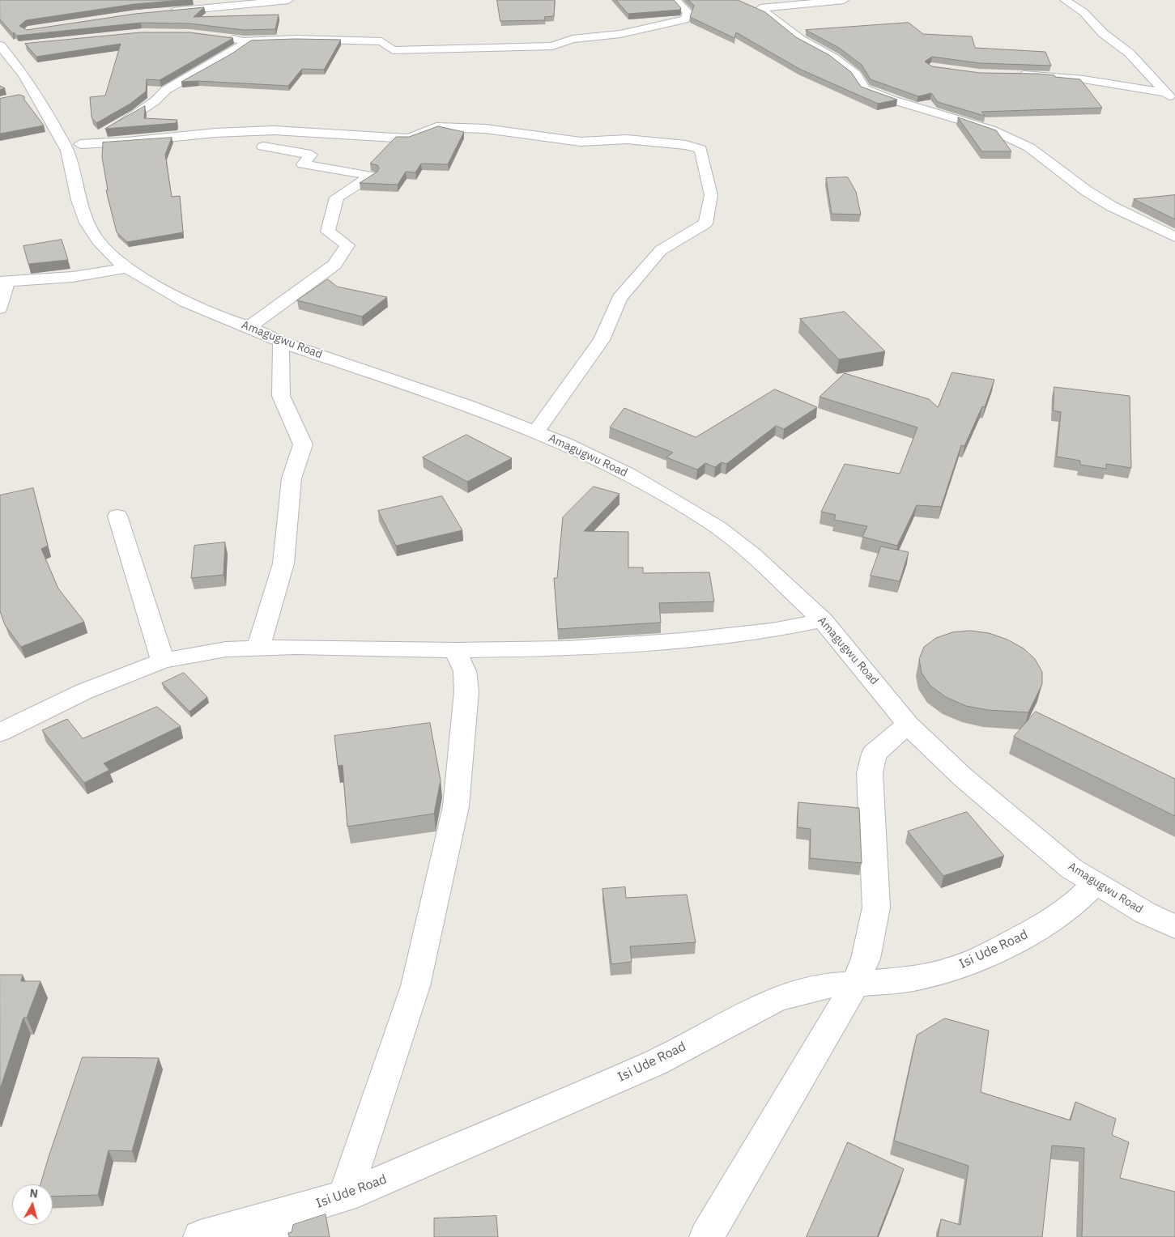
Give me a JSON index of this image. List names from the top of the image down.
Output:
{
  "streets": {
    "street": ["Amagugwu Road", "Isi Ude Road"]
  },
  "crossings": [
    ["Amagugwu Road", "Isi Ude Road"]
  ],
  "north": "top"
}
